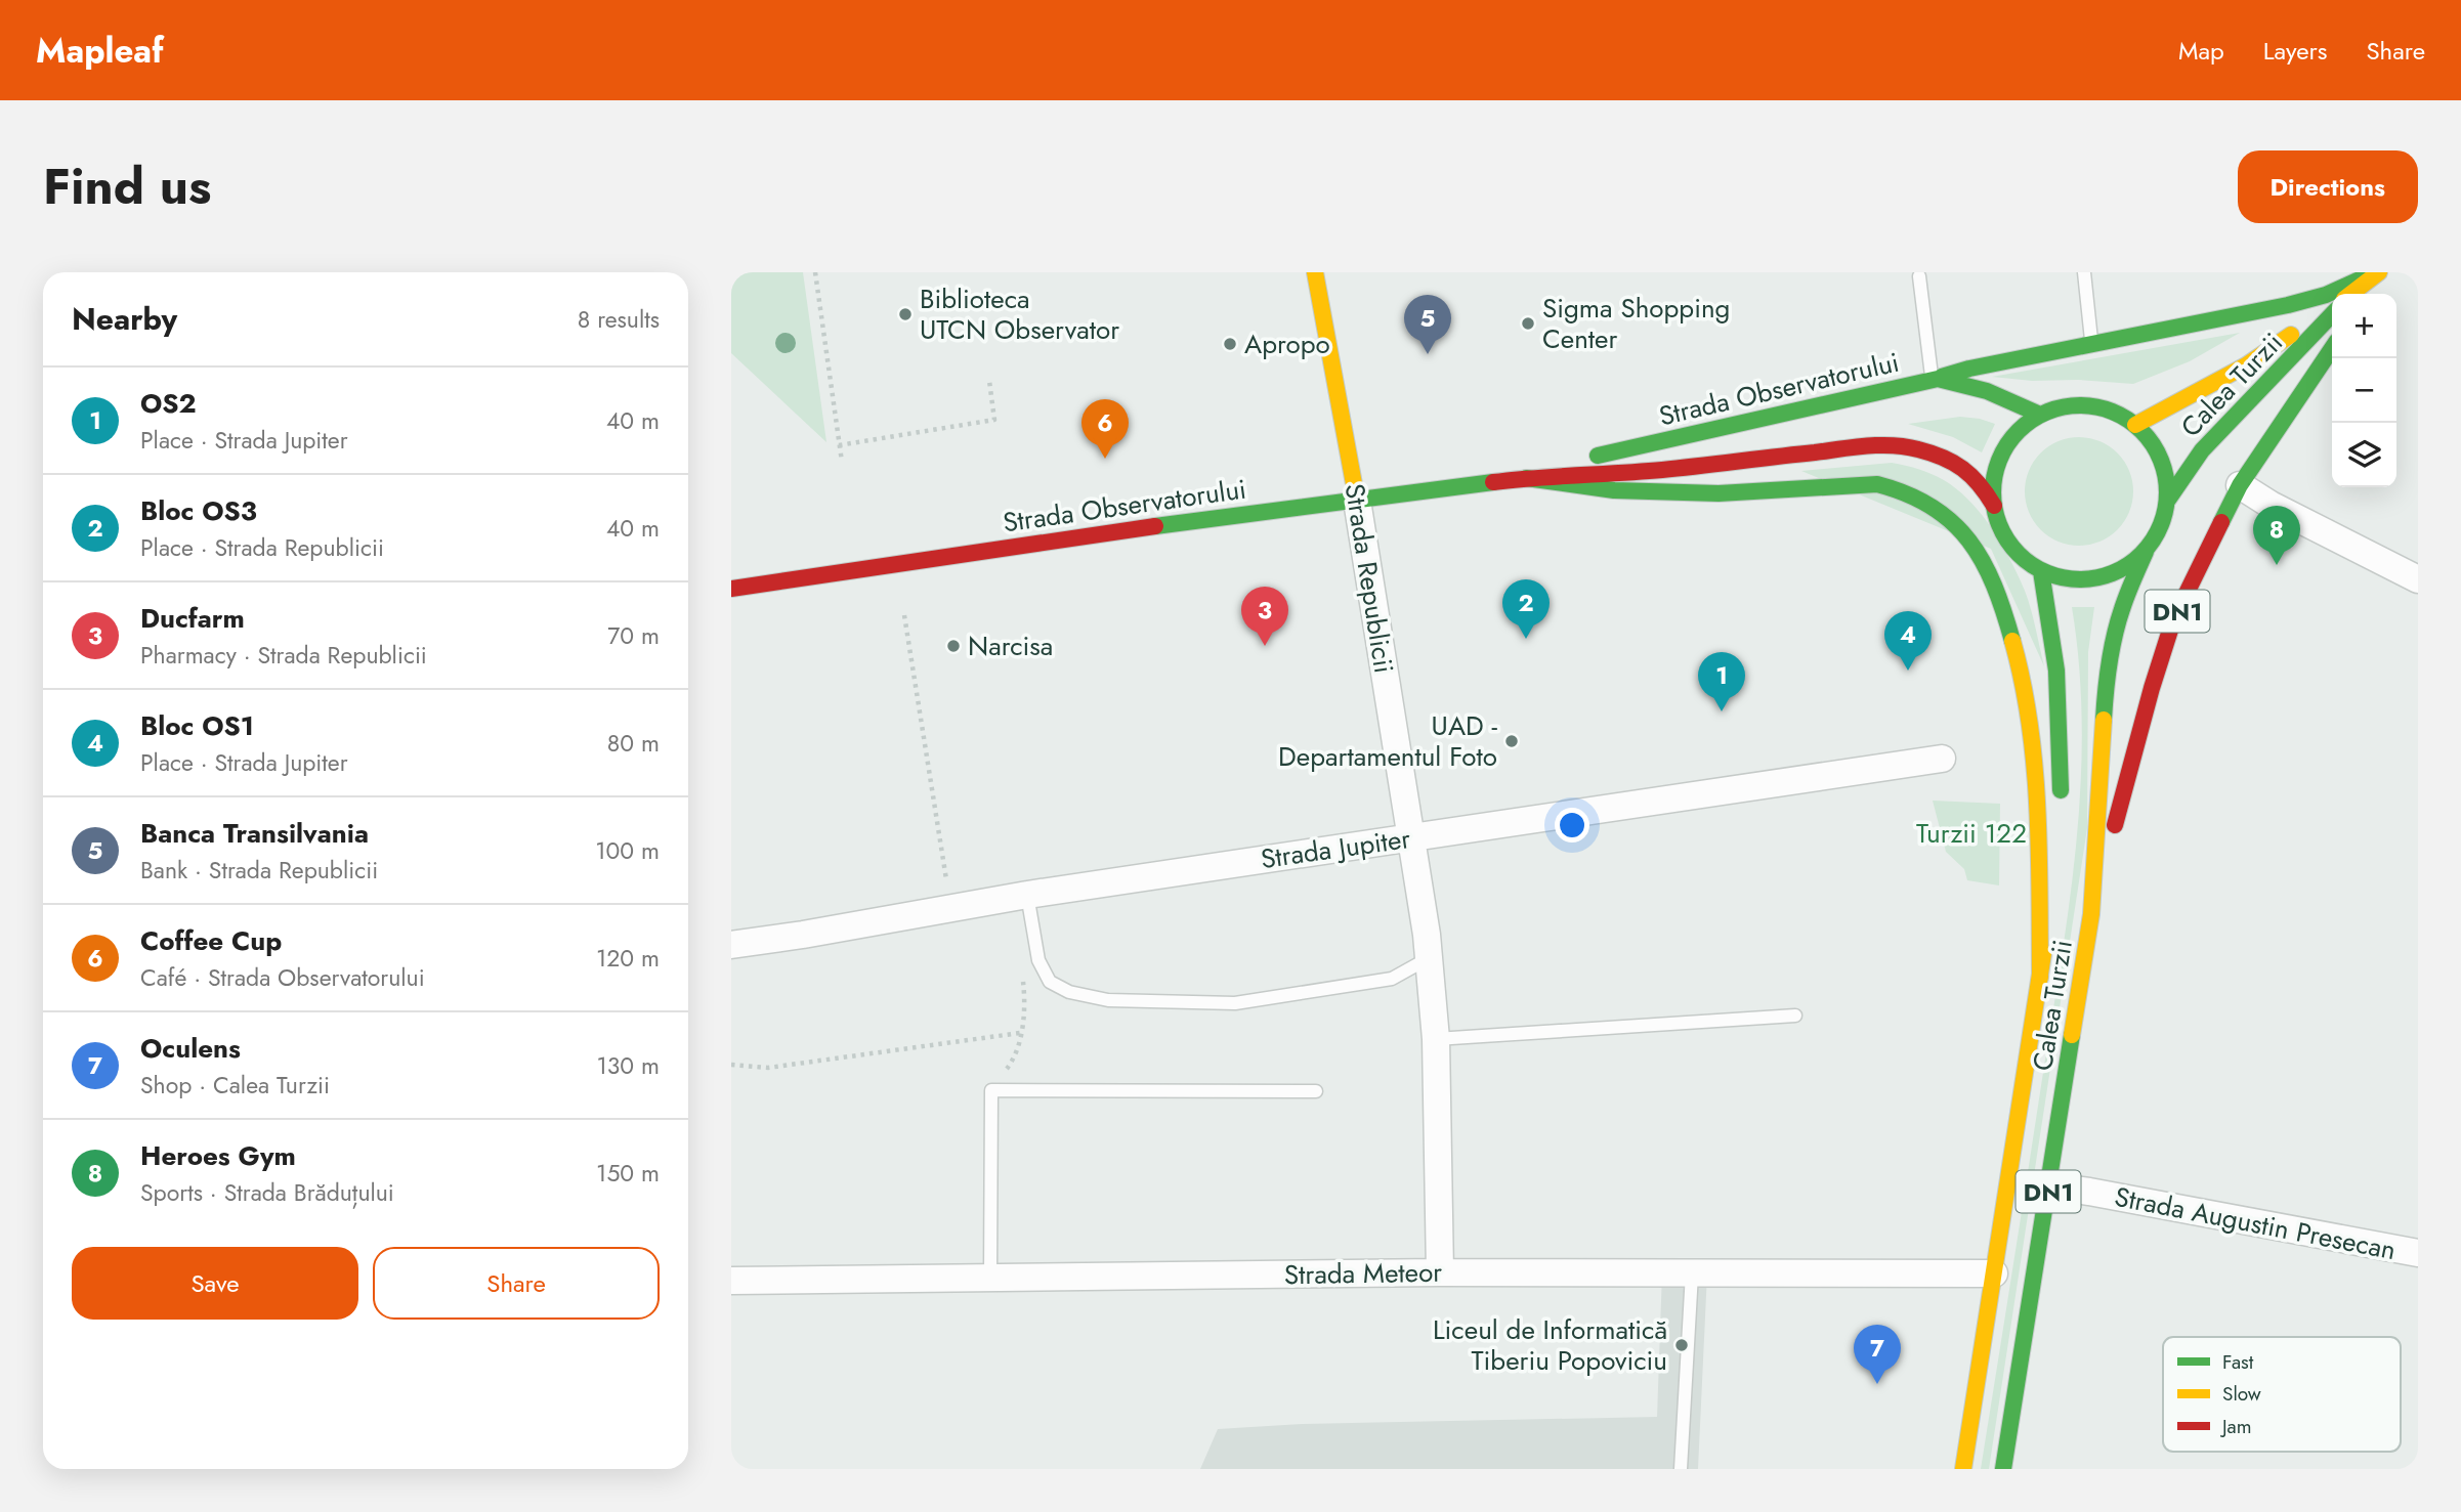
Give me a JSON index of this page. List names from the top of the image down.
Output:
{
  "streets": {
    "main road": [
      "Calea Turzii",
      "Strada Observatorului",
      "Strada Republicii",
      "DN1"
    ],
    "street": ["Strada Jupiter", "Strada Augustin Presecan", "Strada Meteor"]
  },
  "crossings": [
    ["Calea Turzii", "Strada Observatorului"],
    ["Calea Turzii", "DN1"],
    ["Calea Turzii", "Strada Augustin Presecan"],
    ["Calea Turzii", "Strada Meteor"],
    ["Strada Observatorului", "Strada Republicii"],
    ["Strada Observatorului", "DN1"],
    ["Strada Republicii", "Strada Jupiter"],
    ["Strada Republicii", "Strada Meteor"]
  ],
  "parks": ["Turzii 122"],
  "places": [
    "Biblioteca UTCN Observator",
    "Sigma Shopping Center",
    "Apropo",
    "Narcisa",
    "UAD - Departamentul Foto",
    "Liceul de Informatică Tiberiu Popoviciu"
  ],
  "legend": ["Fast", "Slow", "Jam"],
  "page": {
    "header": "Mapleaf",
    "nav": ["Map", "Layers", "Share"],
    "title": "Find us",
    "buttons": [
      "Directions",
      ["Save", "Share"]
    ],
    "heading": ["Nearby", "8 results"],
    "map_buttons": ["+", "−"],
    "pins": [
      "5",
      "6",
      "8",
      "2",
      "3",
      "4",
      "1",
      "7"
    ],
    "list": [
      {
        "mark": "1",
        "name": "OS2",
        "note": "Place · Strada Jupiter",
        "value": "40 m"
      },
      {
        "mark": "2",
        "name": "Bloc OS3",
        "note": "Place · Strada Republicii",
        "value": "40 m"
      },
      {
        "mark": "3",
        "name": "Ducfarm",
        "note": "Pharmacy · Strada Republicii",
        "value": "70 m"
      },
      {
        "mark": "4",
        "name": "Bloc OS1",
        "note": "Place · Strada Jupiter",
        "value": "80 m"
      },
      {
        "mark": "5",
        "name": "Banca Transilvania",
        "note": "Bank · Strada Republicii",
        "value": "100 m"
      },
      {
        "mark": "6",
        "name": "Coffee Cup",
        "note": "Café · Strada Observatorului",
        "value": "120 m"
      },
      {
        "mark": "7",
        "name": "Oculens",
        "note": "Shop · Calea Turzii",
        "value": "130 m"
      },
      {
        "mark": "8",
        "name": "Heroes Gym",
        "note": "Sports · Strada Brăduțului",
        "value": "150 m"
      }
    ]
  }
}
